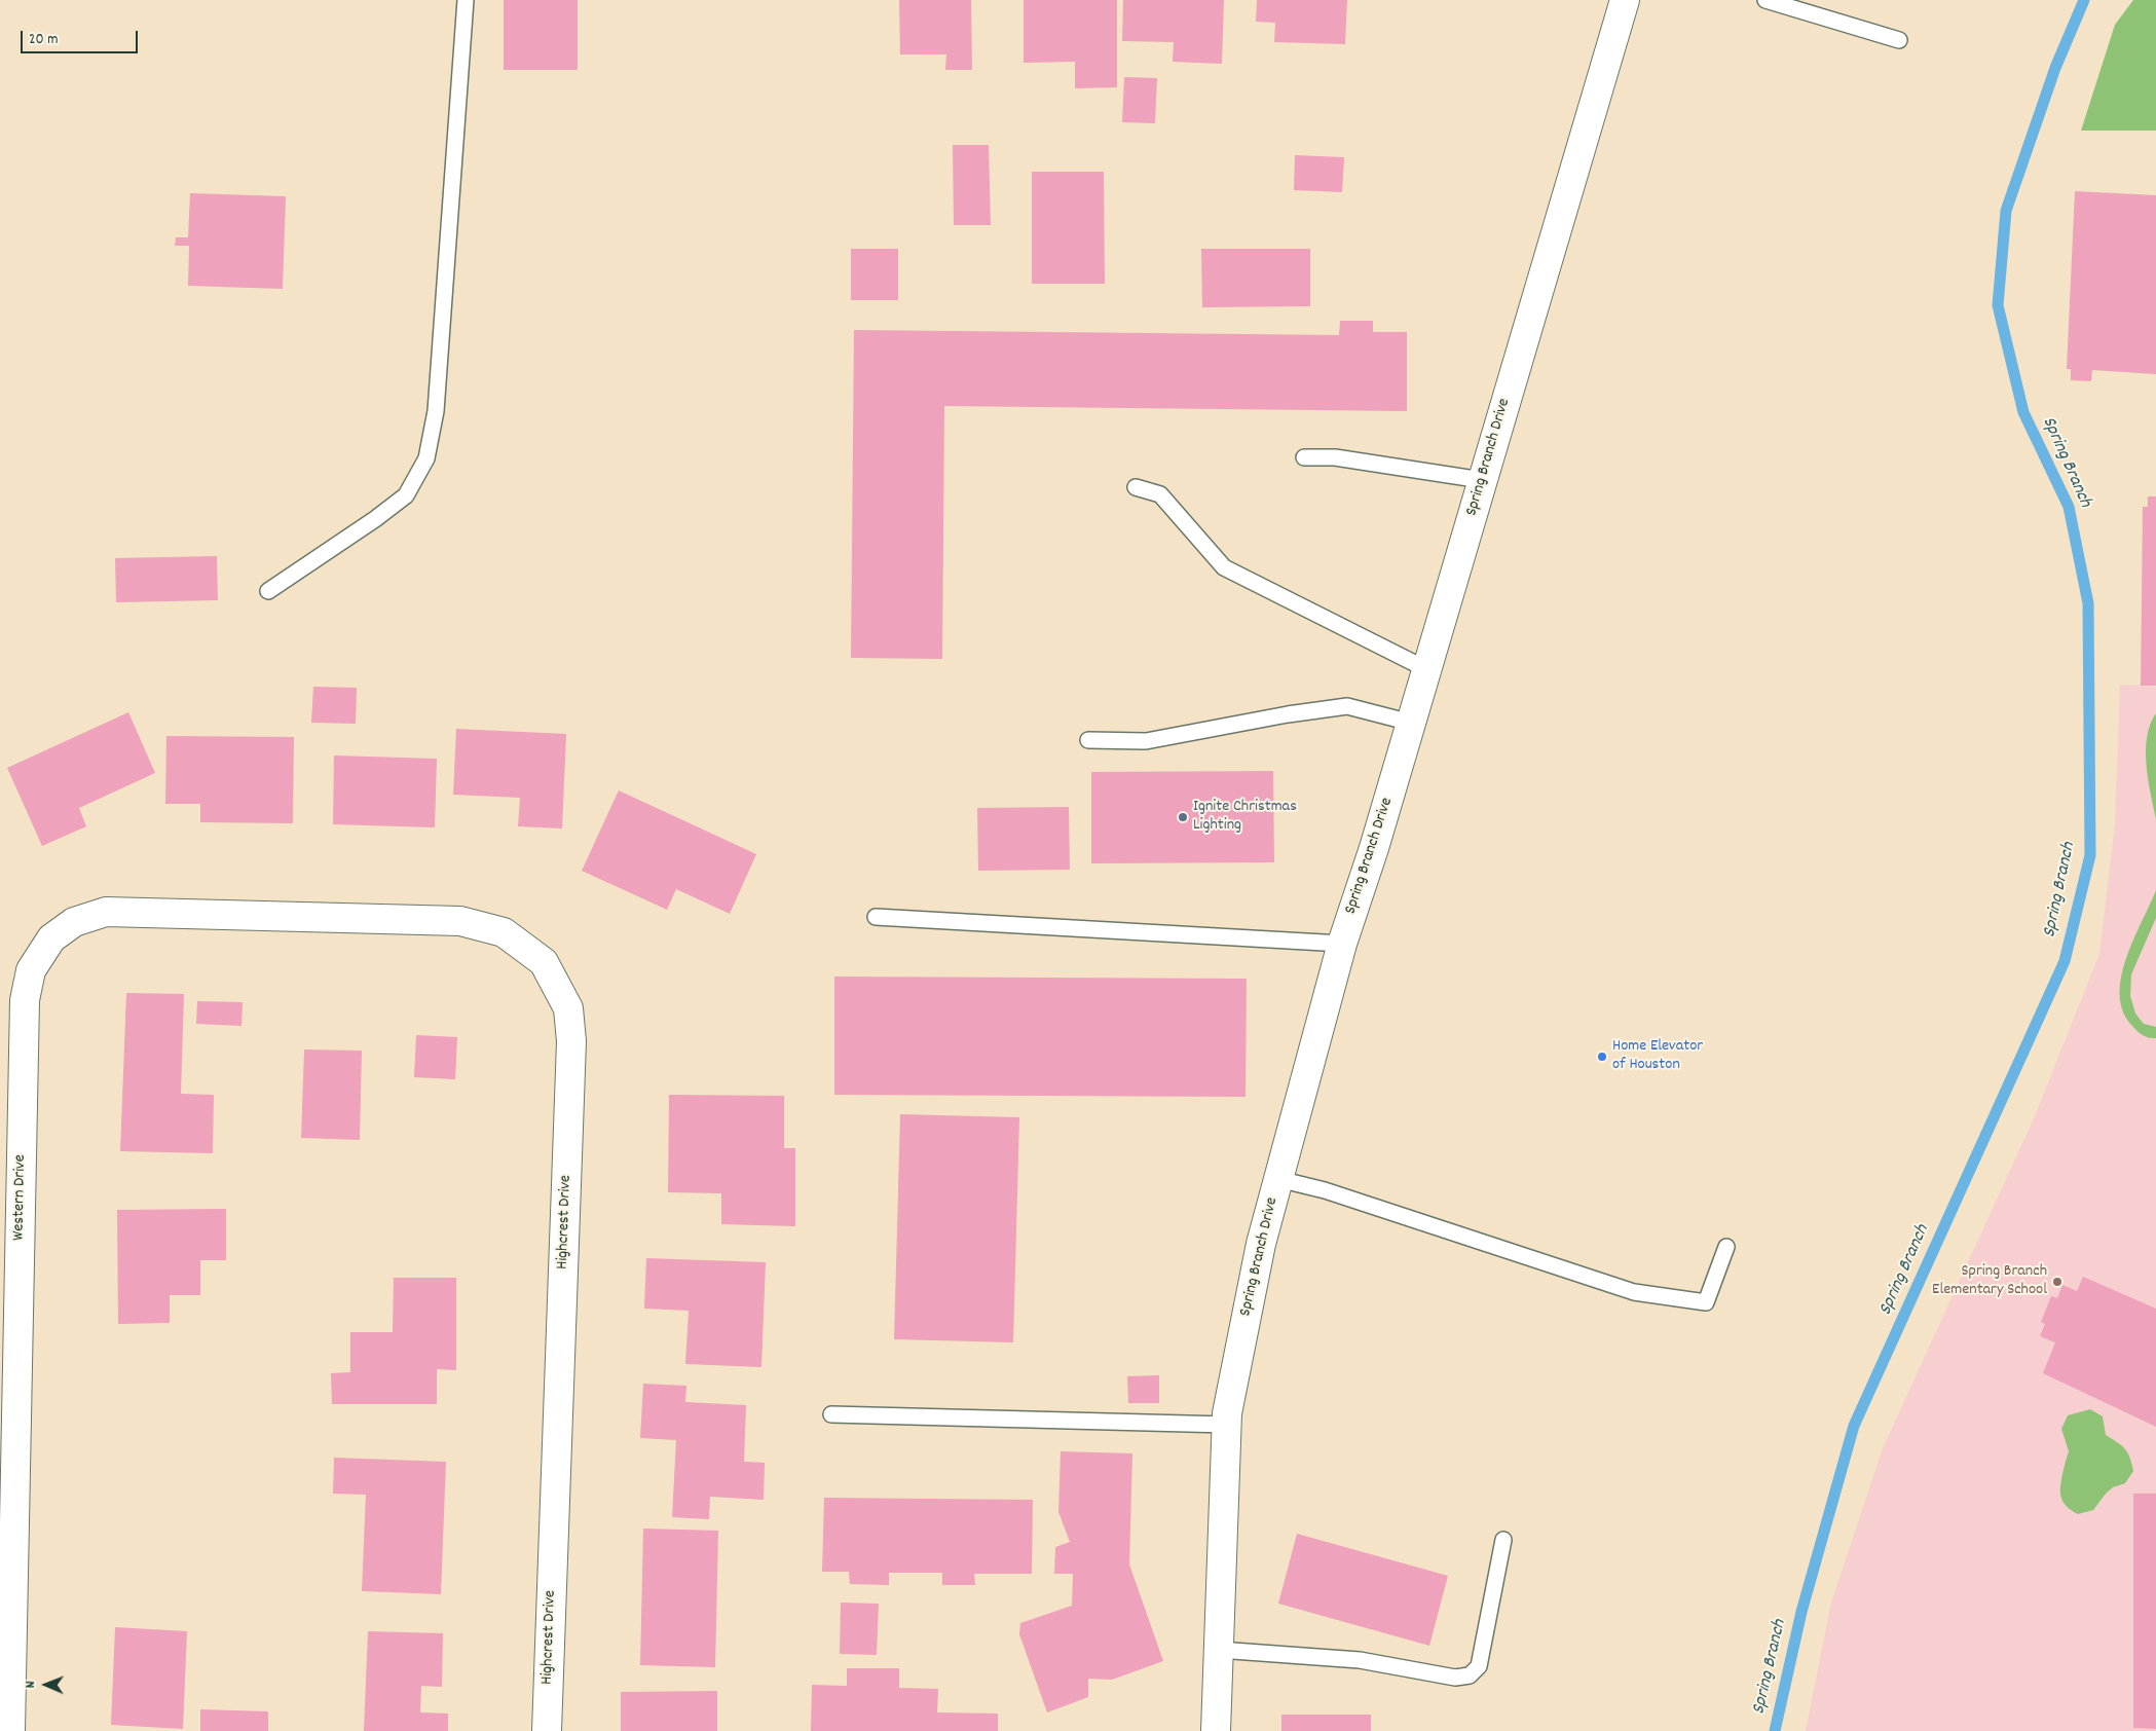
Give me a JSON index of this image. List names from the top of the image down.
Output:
{
  "streets": {
    "street": ["Spring Branch Drive", "Western Drive", "Highcrest Drive"]
  },
  "crossings": [
    ["Western Drive", "Highcrest Drive"]
  ],
  "water": ["Spring Branch"],
  "places": ["Ignite Christmas Lighting", "Home Elevator of Houston", "Spring Branch Elementary School"],
  "scale_bar": "20 m",
  "north": "left"
}
